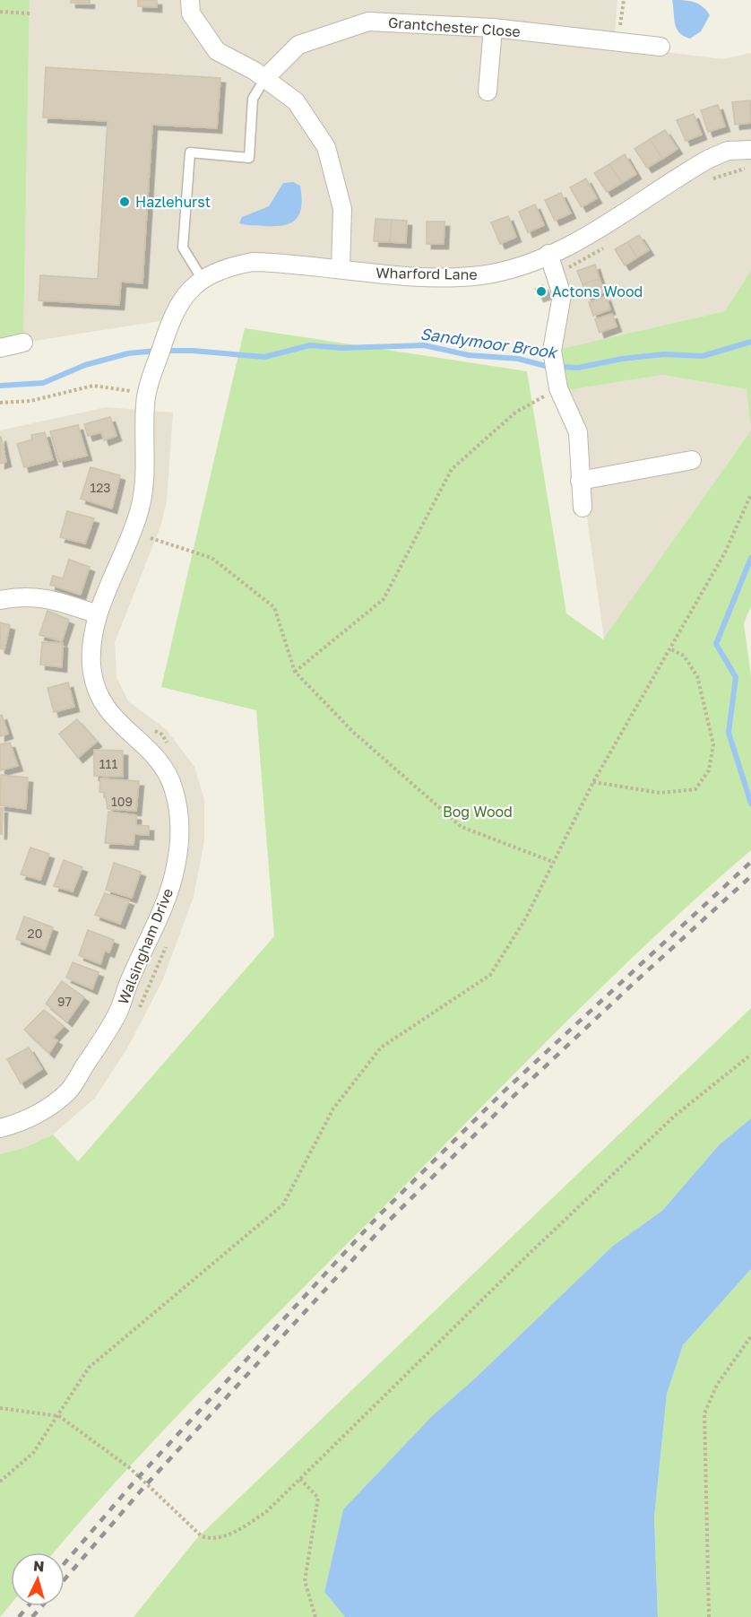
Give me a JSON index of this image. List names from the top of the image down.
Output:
{
  "streets": {
    "street": ["Grantchester Close", "Wharford Lane", "Walsingham Drive"]
  },
  "crossings": [
    ["Wharford Lane", "Walsingham Drive"]
  ],
  "water": ["Sandymoor Brook"],
  "parks": ["Bog Wood"],
  "places": ["Hazlehurst", "Actons Wood"],
  "house_numbers": [
    "123",
    "111",
    "109",
    "20",
    "97"
  ],
  "north": "top"
}
